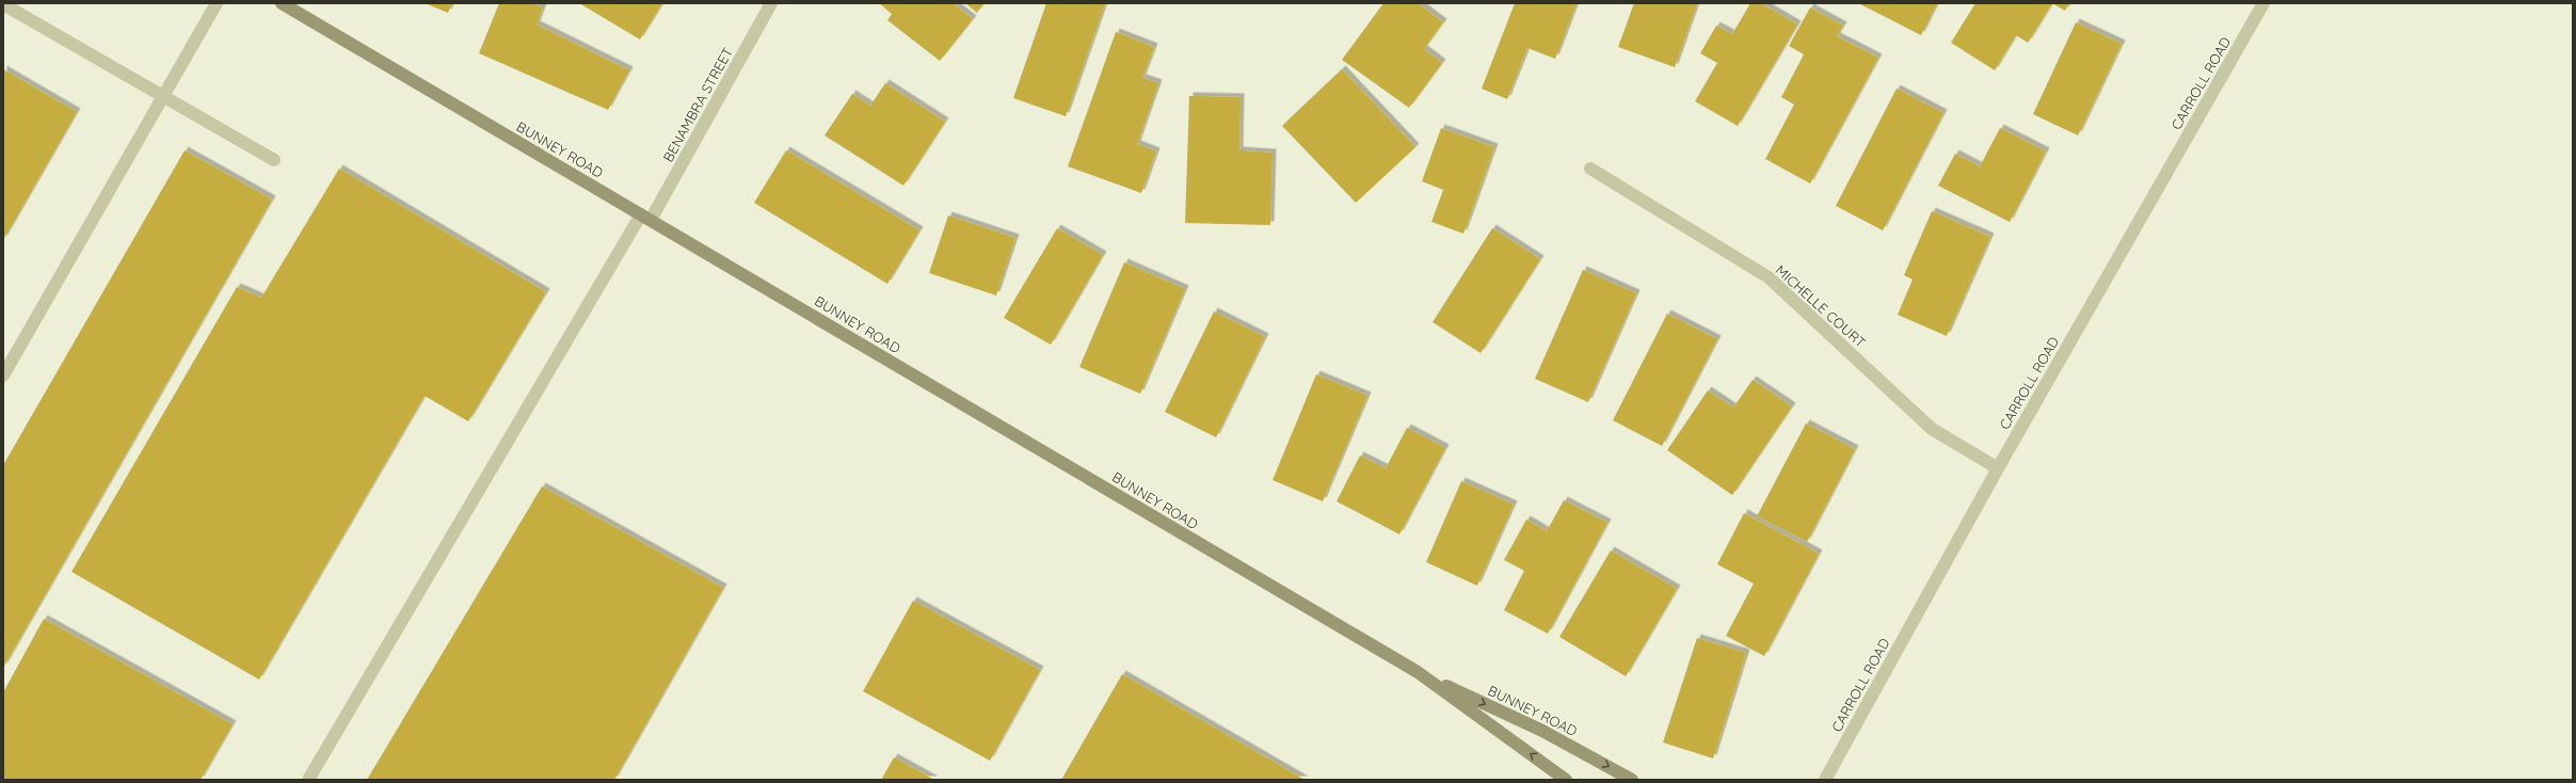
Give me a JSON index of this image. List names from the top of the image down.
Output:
{
  "streets": {
    "street": [
      "CARROLL ROAD",
      "BENAMBRA STREET",
      "BUNNEY ROAD",
      "MICHELLE COURT"
    ]
  },
  "crossings": [
    ["CARROLL ROAD", "MICHELLE COURT"],
    ["BENAMBRA STREET", "BUNNEY ROAD"]
  ]
}
